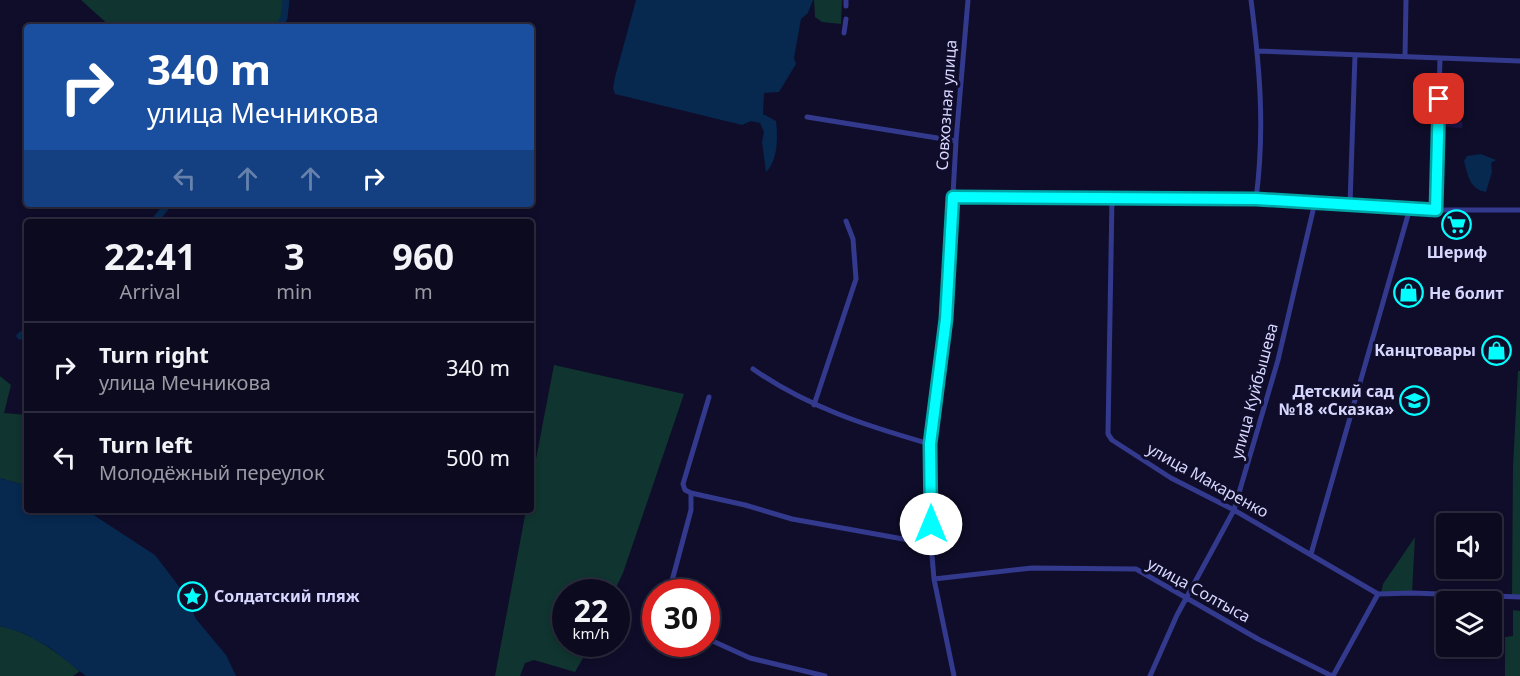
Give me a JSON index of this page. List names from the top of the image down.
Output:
{
  "streets": {
    "street": [
      "Совхозная улица",
      "улица Куйбышева",
      "улица Макаренко",
      "улица Солтыса"
    ]
  },
  "crossings": [
    ["Совхозная улица", "улица Солтыса"],
    ["улица Куйбышева", "улица Макаренко"],
    ["улица Куйбышева", "улица Солтыса"]
  ],
  "places": {
    "supermarket": ["Шериф"],
    "shop": ["Не болит", "Канцтовары"],
    "school or university": ["Детский сад №18 «Сказка»"],
    "place": ["Солдатский пляж"]
  },
  "page": {
    "turn": ["340 m", "улица Мечникова"],
    "eta": [
      "22:41",
      "Arrival",
      "3",
      "min",
      "960",
      "m"
    ],
    "list": [
      {
        "name": "Turn right",
        "note": "улица Мечникова",
        "value": "340 m"
      },
      {
        "name": "Turn left",
        "note": "Молодёжный переулок",
        "value": "500 m"
      }
    ],
    "speed": "22 km/h",
    "limit": "30"
  }
}
